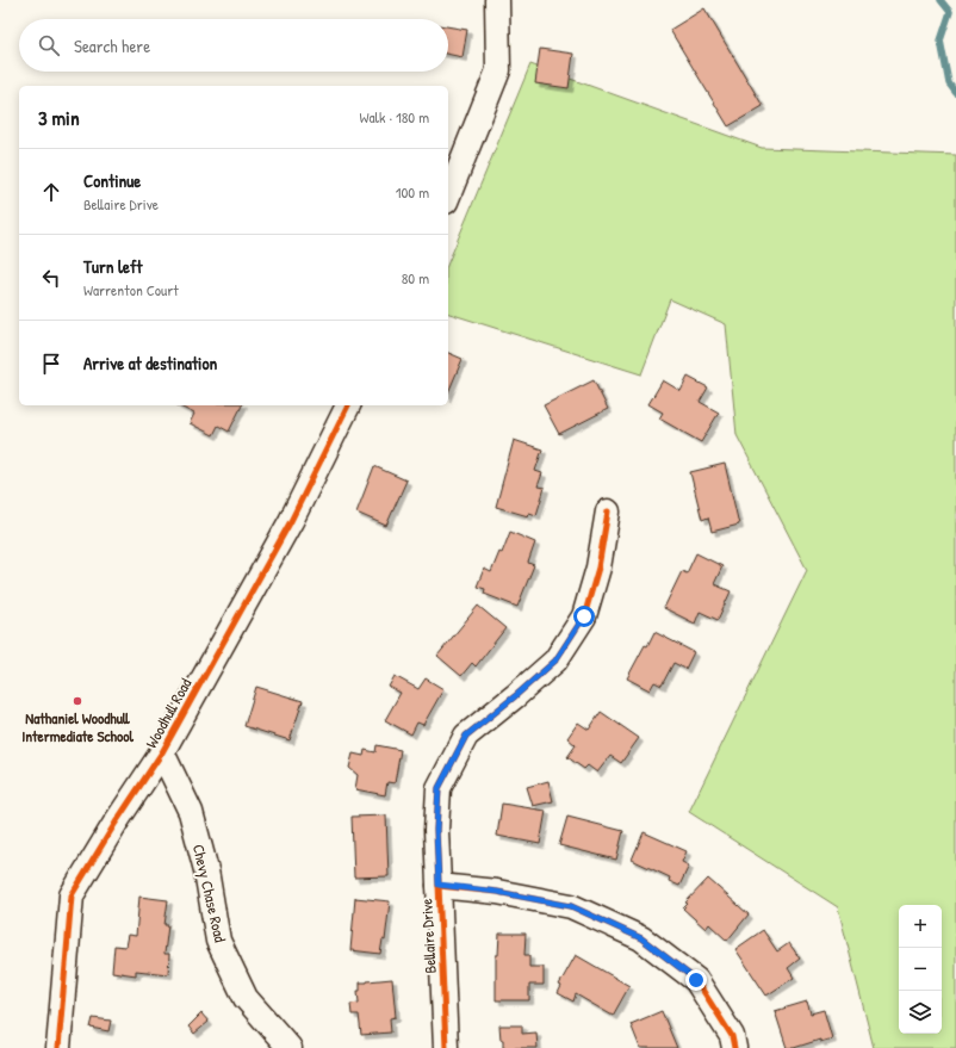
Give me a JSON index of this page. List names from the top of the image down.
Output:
{
  "streets": {
    "street": ["Woodhull Road", "Chevy Chase Road", "Bellaire Drive"]
  },
  "crossings": [
    ["Woodhull Road", "Chevy Chase Road"]
  ],
  "places": ["Nathaniel Woodhull Intermediate School"],
  "page": {
    "search": "Search here",
    "heading": ["3 min", "Walk · 180 m"],
    "list": [
      ["Continue", "Bellaire Drive", "100 m"],
      ["Turn left", "Warrenton Court", "80 m"],
      "Arrive at destination"
    ],
    "map_buttons": ["+", "−"]
  }
}
